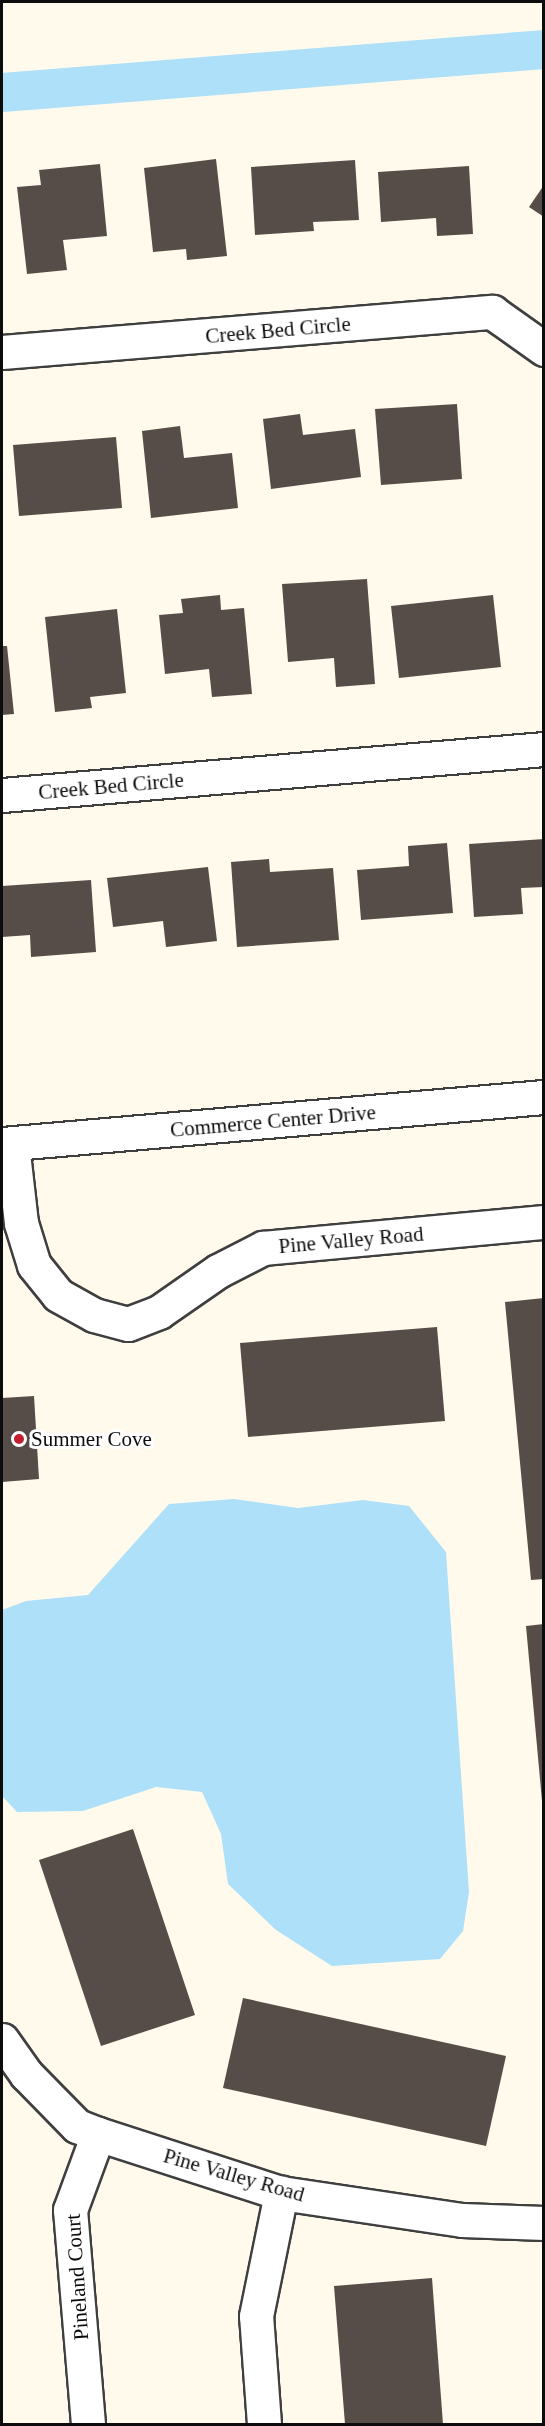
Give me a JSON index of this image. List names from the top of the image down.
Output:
{
  "streets": {
    "street": [
      "Creek Bed Circle",
      "Commerce Center Drive",
      "Pine Valley Road",
      "Pineland Court"
    ]
  },
  "crossings": [
    ["Commerce Center Drive", "Pine Valley Road"],
    ["Pine Valley Road", "Pineland Court"]
  ],
  "places": ["Summer Cove"]
}
